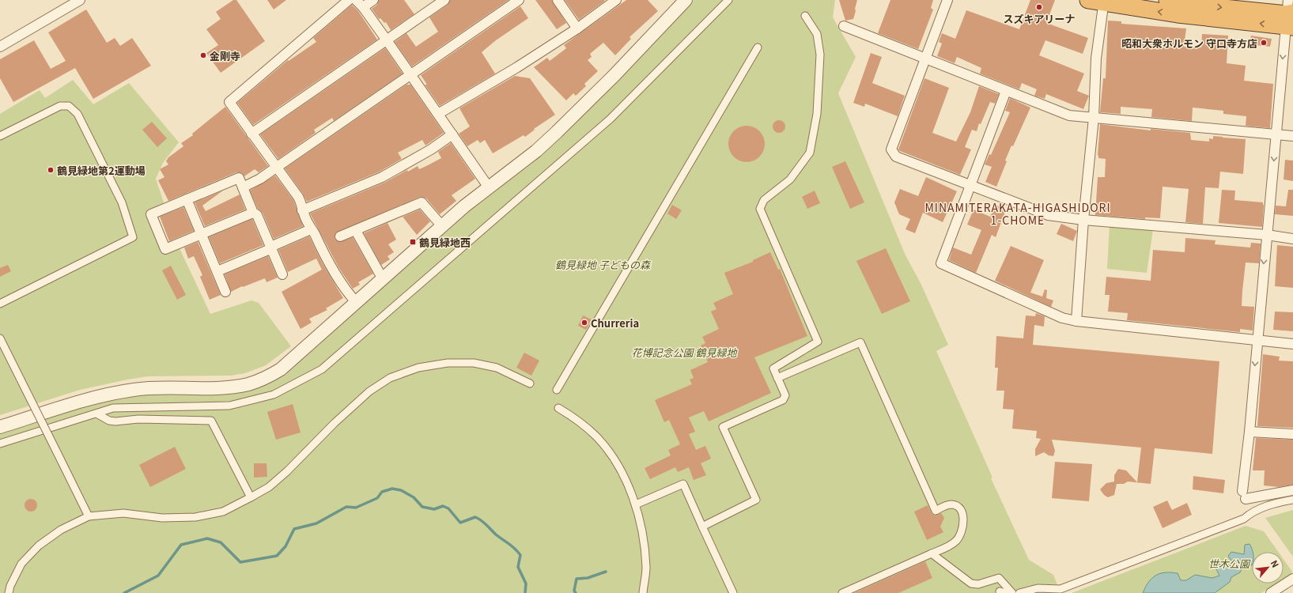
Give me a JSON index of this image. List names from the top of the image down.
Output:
{
  "districts": ["MINAMITERAKATA-HIGASHIDORI 1-CHOME"],
  "parks": ["鶴見緑地 子どもの森", "花博記念公園 鶴見緑地", "世木公園"],
  "places": {
    "other": [
      "スズキアリーナ",
      "昭和大衆ホルモン 守口寺方店",
      "金剛寺",
      "鶴見緑地第2運動場",
      "Churreria"
    ],
    "transit": ["鶴見緑地西"]
  },
  "north": "top right"
}
